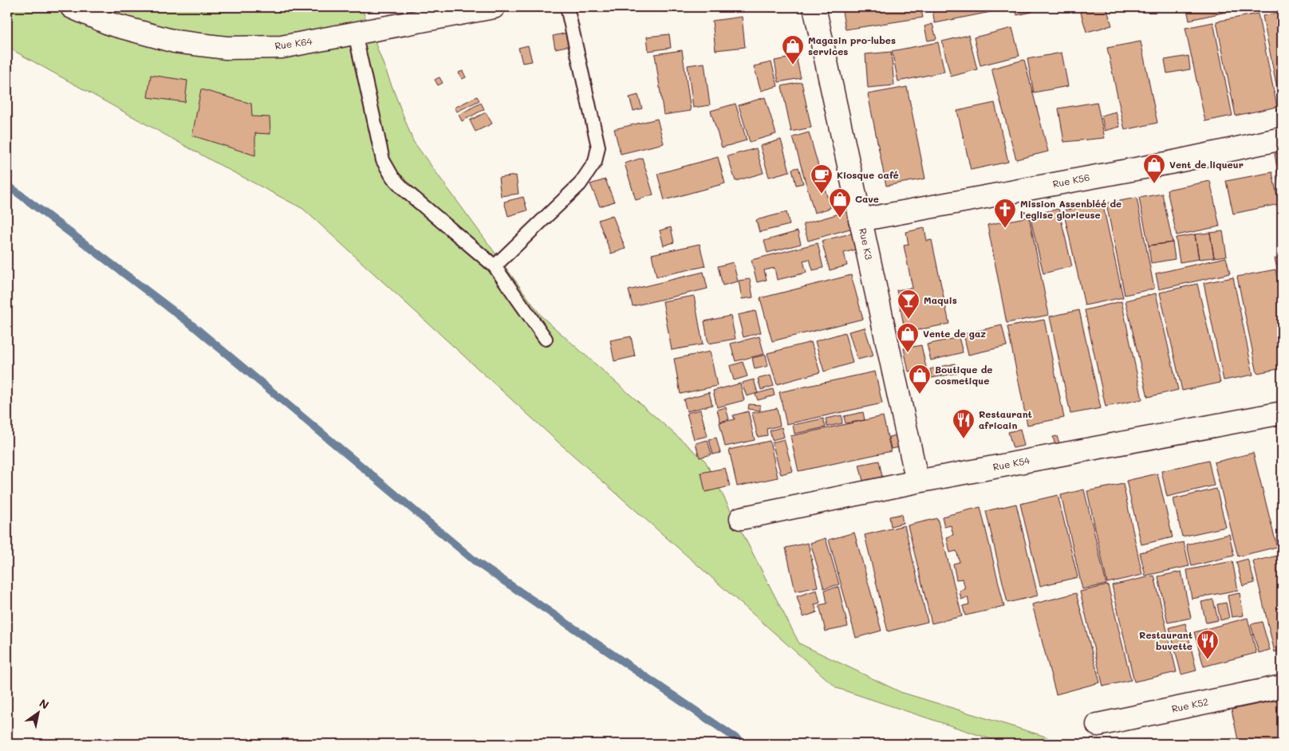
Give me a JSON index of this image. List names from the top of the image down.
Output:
{
  "streets": {
    "street": [
      "Rue K64",
      "Rue K56",
      "Rue K3",
      "Rue K54",
      "Rue K52"
    ]
  },
  "crossings": [
    ["Rue K56", "Rue K3"],
    ["Rue K3", "Rue K54"]
  ],
  "places": {
    "shop": [
      "Magasin pro-lubes services",
      "Vent de liqueur",
      "Cave",
      "Vente de gaz",
      "Boutique de cosmetique"
    ],
    "cafe": ["Kiosque café"],
    "church": ["Mission Assenbléé de l'eglise glorieuse"],
    "bar": ["Maquis"],
    "restaurant": ["Restaurant africain", "Restaurant buvette"]
  },
  "north": "top right"
}
